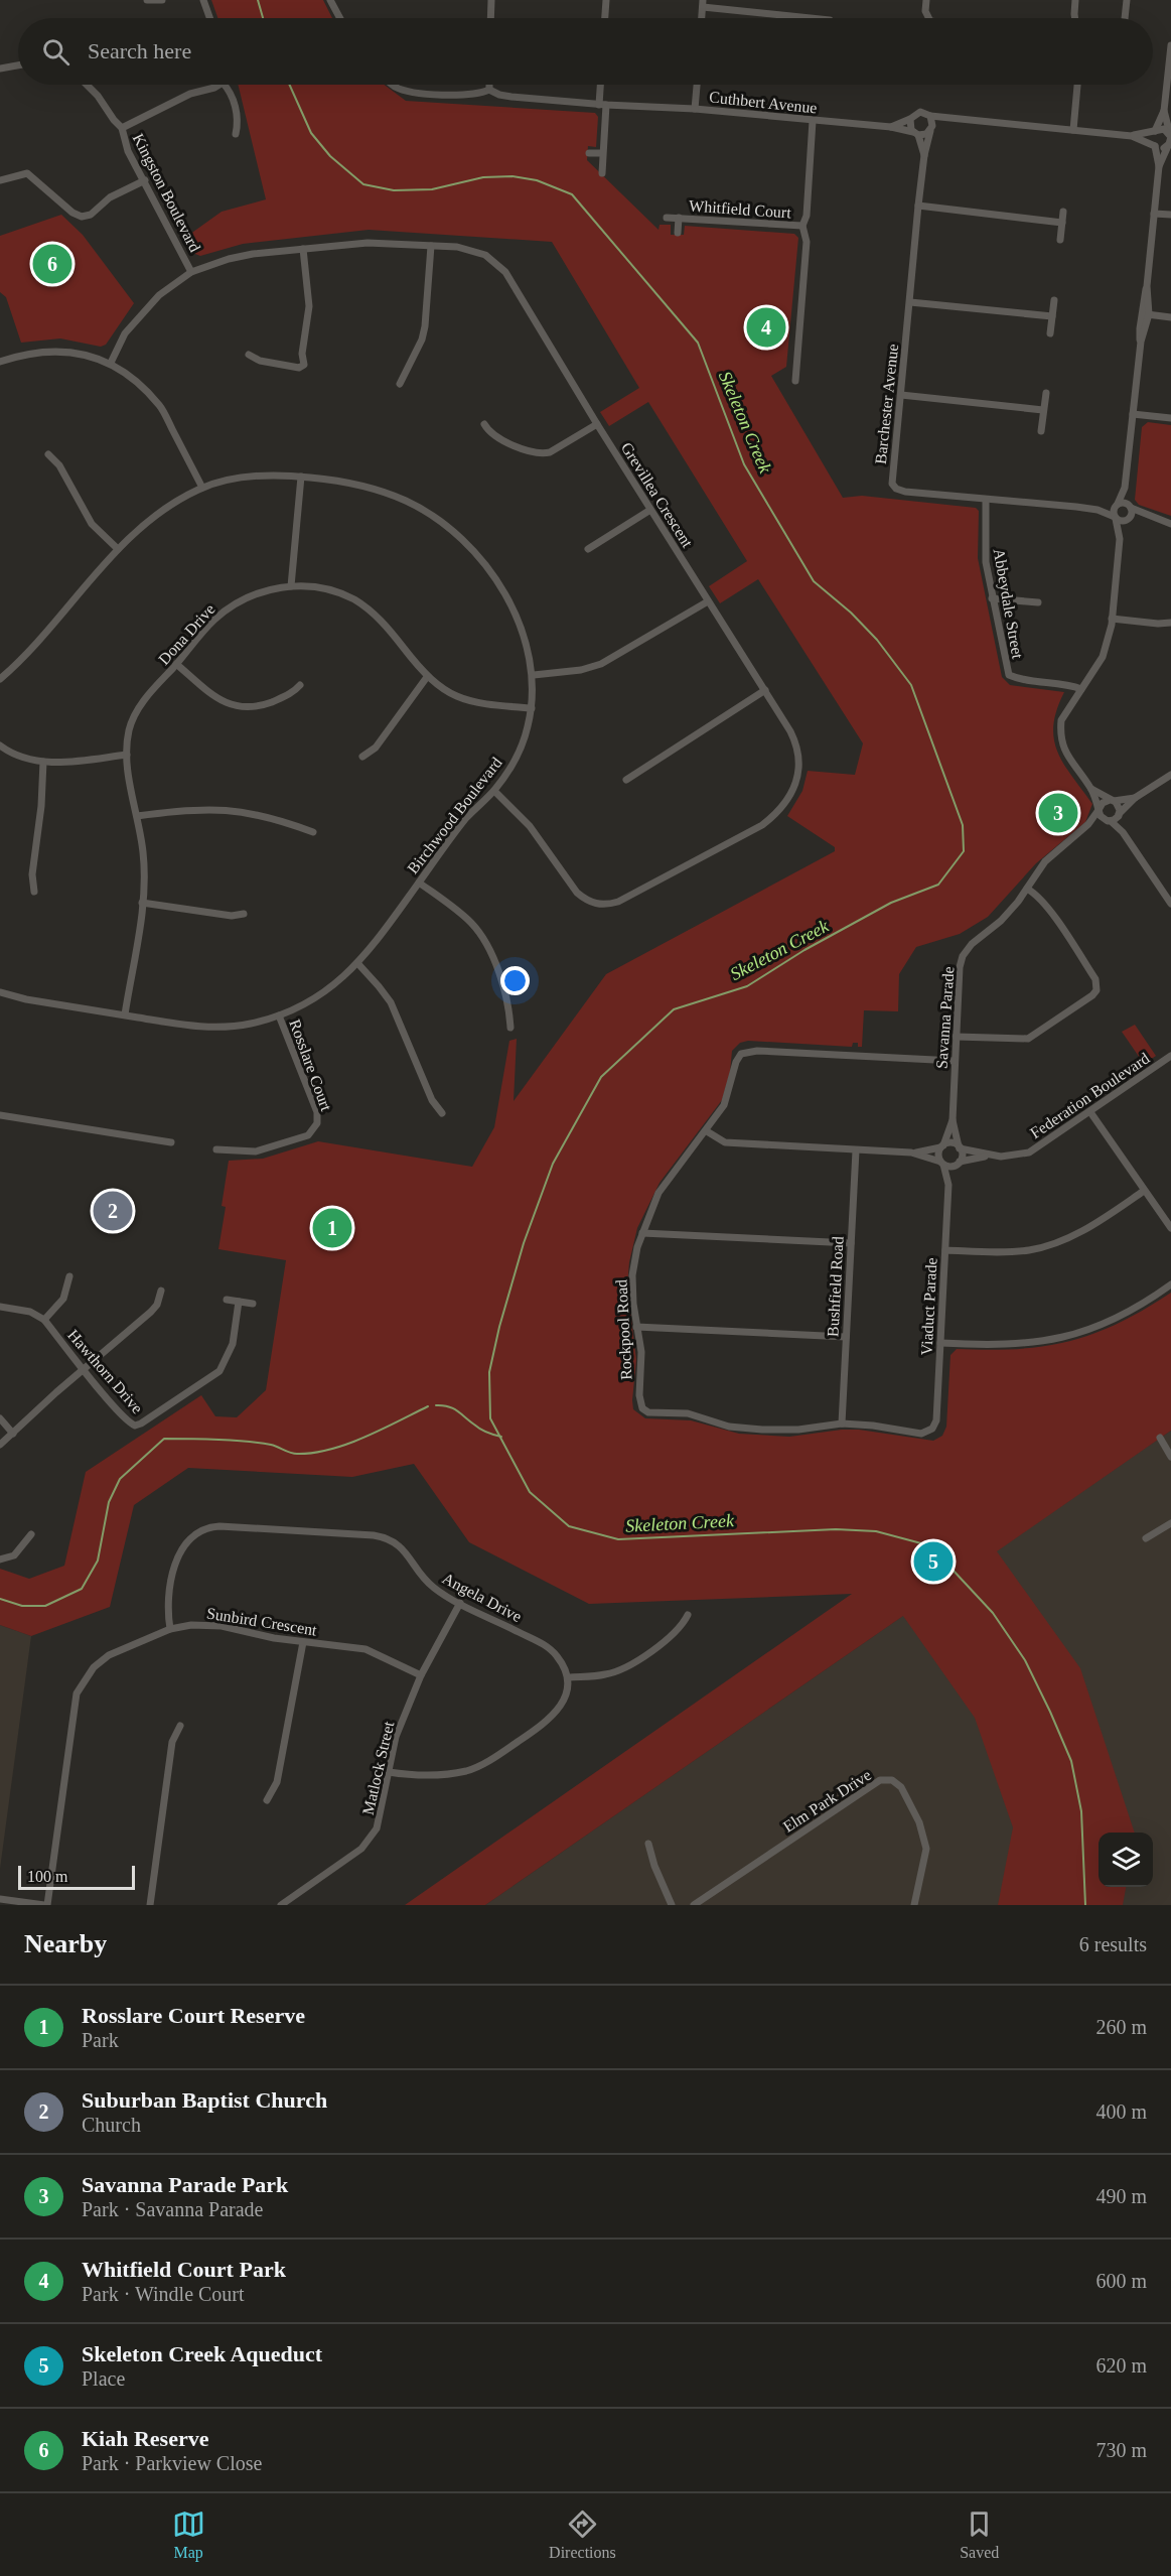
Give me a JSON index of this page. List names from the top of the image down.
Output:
{
  "streets": {
    "street": [
      "Cuthbert Avenue",
      "Kingston Boulevard",
      "Whitfield Court",
      "Barchester Avenue",
      "Grevillea Crescent",
      "Abbeydale Street",
      "Dona Drive",
      "Birchwood Boulevard",
      "Savanna Parade",
      "Rosslare Court",
      "Federation Boulevard",
      "Bushfield Road",
      "Viaduct Parade",
      "Rockpool Road",
      "Hawthorn Drive",
      "Angela Drive",
      "Sunbird Crescent",
      "Matlock Street",
      "Elm Park Drive"
    ]
  },
  "crossings": [
    ["Cuthbert Avenue", "Whitfield Court"],
    ["Cuthbert Avenue", "Barchester Avenue"],
    ["Kingston Boulevard", "Grevillea Crescent"],
    ["Barchester Avenue", "Abbeydale Street"],
    ["Grevillea Crescent", "Birchwood Boulevard"],
    ["Dona Drive", "Birchwood Boulevard"],
    ["Birchwood Boulevard", "Rosslare Court"],
    ["Savanna Parade", "Federation Boulevard"],
    ["Savanna Parade", "Viaduct Parade"],
    ["Savanna Parade", "Rockpool Road"],
    ["Federation Boulevard", "Viaduct Parade"],
    ["Bushfield Road", "Rockpool Road"],
    ["Viaduct Parade", "Rockpool Road"],
    ["Angela Drive", "Sunbird Crescent"],
    ["Angela Drive", "Matlock Street"],
    ["Sunbird Crescent", "Matlock Street"]
  ],
  "water": ["Skeleton Creek"],
  "scale_bar": "100 m",
  "page": {
    "search": "Search here",
    "pins": [
      "6",
      "4",
      "3",
      "2",
      "1",
      "5"
    ],
    "scale": "100 m",
    "heading": ["Nearby", "6 results"],
    "list": [
      {
        "mark": "1",
        "name": "Rosslare Court Reserve",
        "note": "Park",
        "value": "260 m"
      },
      {
        "mark": "2",
        "name": "Suburban Baptist Church",
        "note": "Church",
        "value": "400 m"
      },
      {
        "mark": "3",
        "name": "Savanna Parade Park",
        "note": "Park · Savanna Parade",
        "value": "490 m"
      },
      {
        "mark": "4",
        "name": "Whitfield Court Park",
        "note": "Park · Windle Court",
        "value": "600 m"
      },
      {
        "mark": "5",
        "name": "Skeleton Creek Aqueduct",
        "note": "Place",
        "value": "620 m"
      },
      {
        "mark": "6",
        "name": "Kiah Reserve",
        "note": "Park · Parkview Close",
        "value": "730 m"
      }
    ],
    "nav": ["Map", "Directions", "Saved"]
  }
}
